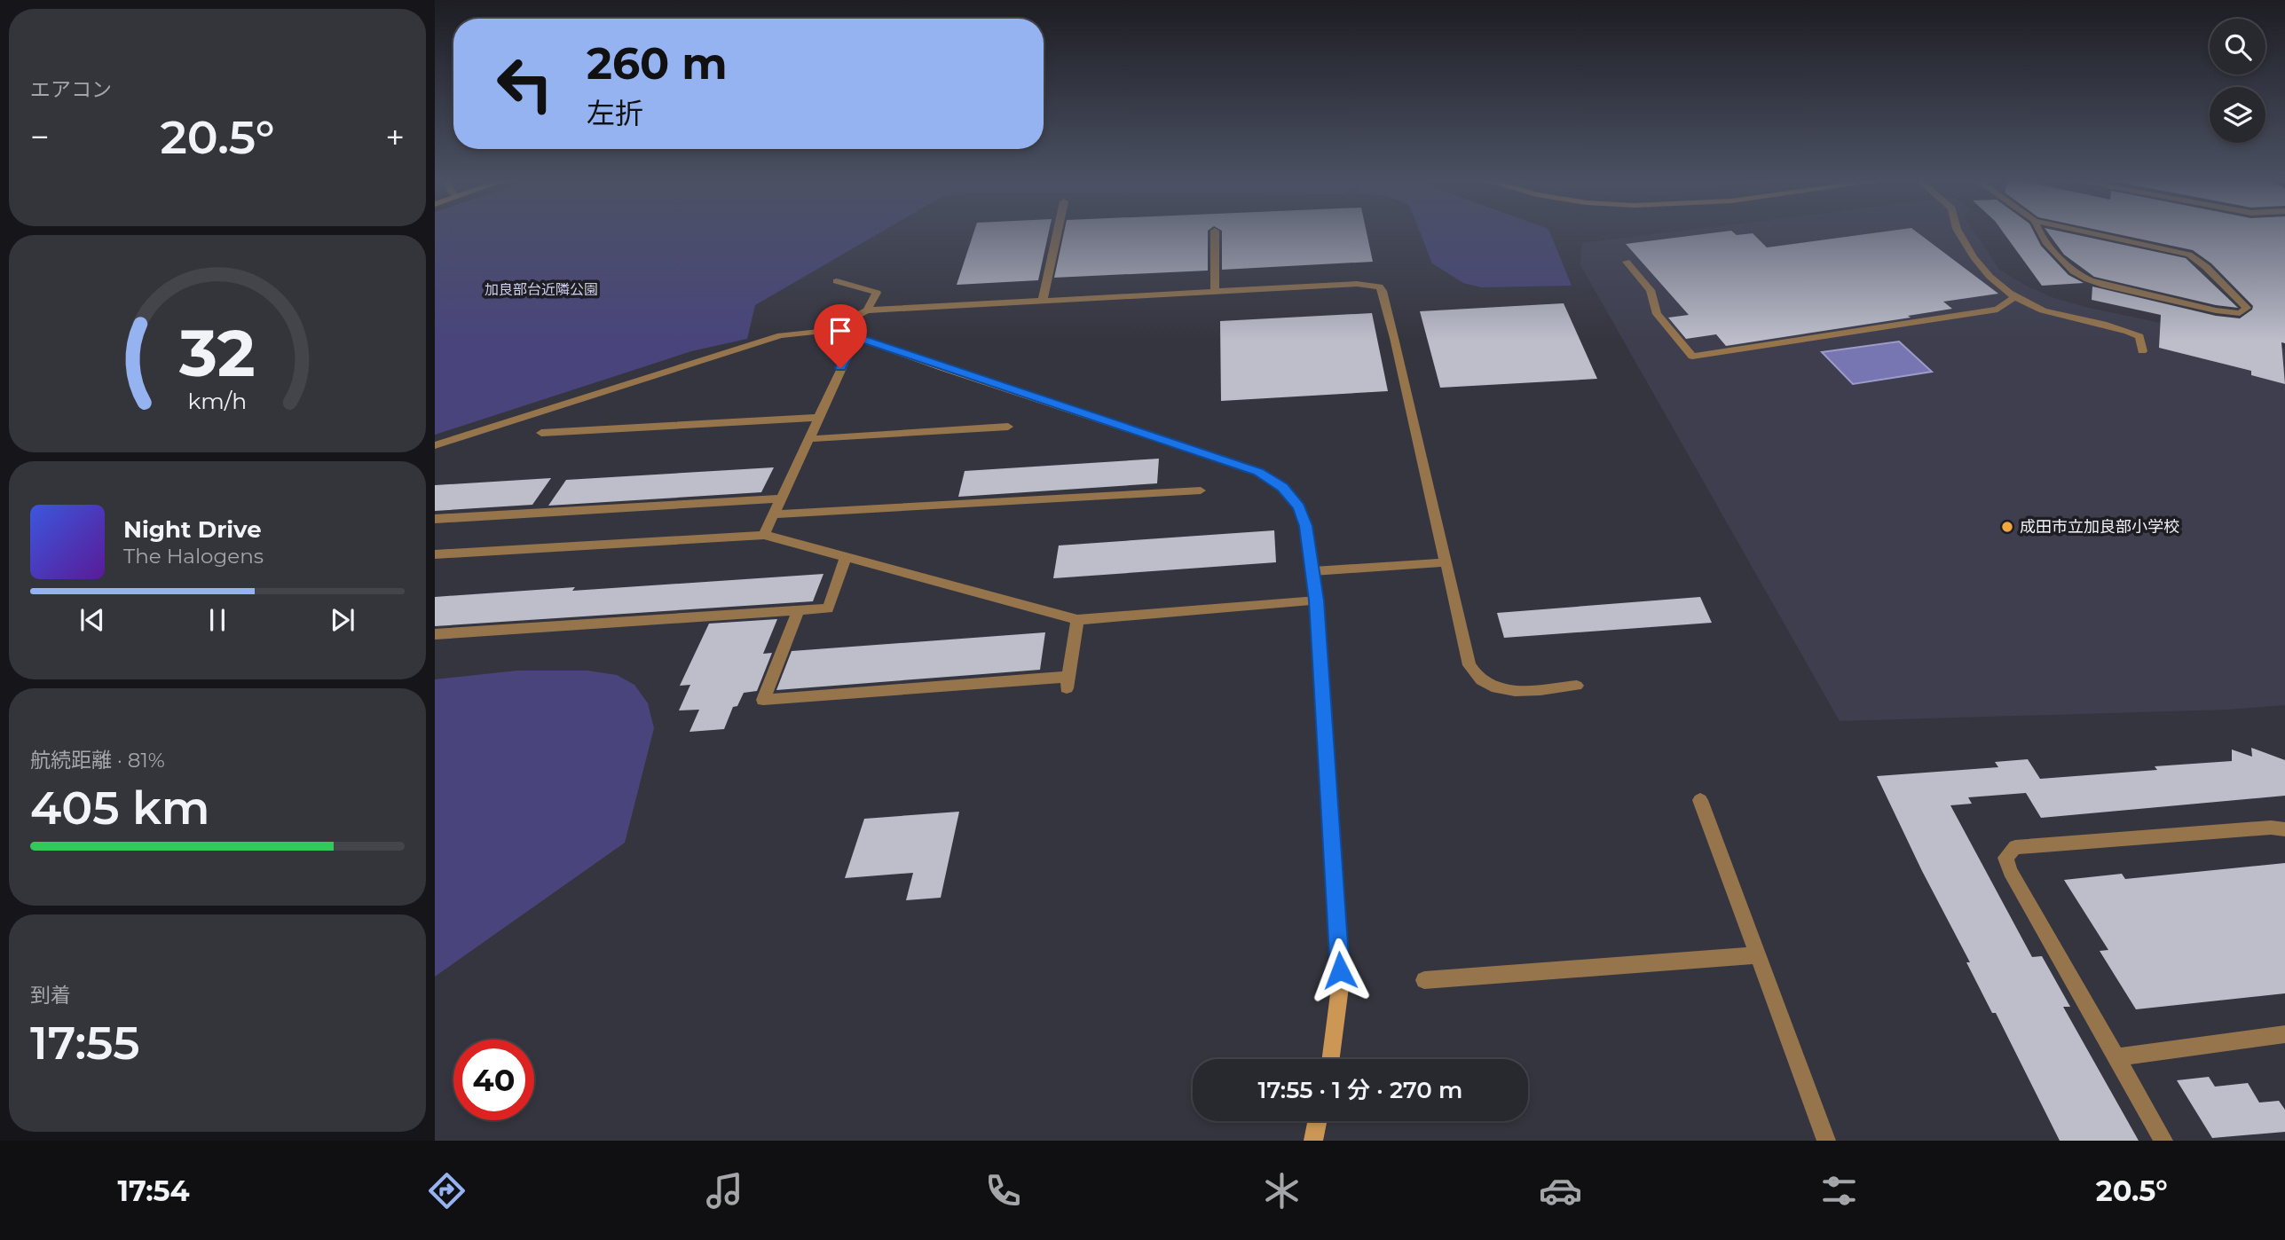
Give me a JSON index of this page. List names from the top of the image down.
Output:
{
  "parks": ["加良部台近隣公園"],
  "places": ["成田市立加良部小学校"],
  "page": {
    "tile": [
      "エアコン",
      ["航続距離 · 81%", "405 km"],
      ["到着", "17:55"]
    ],
    "turn": ["260 m", "左折"],
    "heat": ["−", "20.5°", "+"],
    "song": ["Night Drive", "The Halogens"],
    "limit": "40",
    "trip": "17:55 · 1 分 · 270 m",
    "tabs": ["17:54", "20.5°"],
    "gauge": ["32", "km/h"]
  }
}
